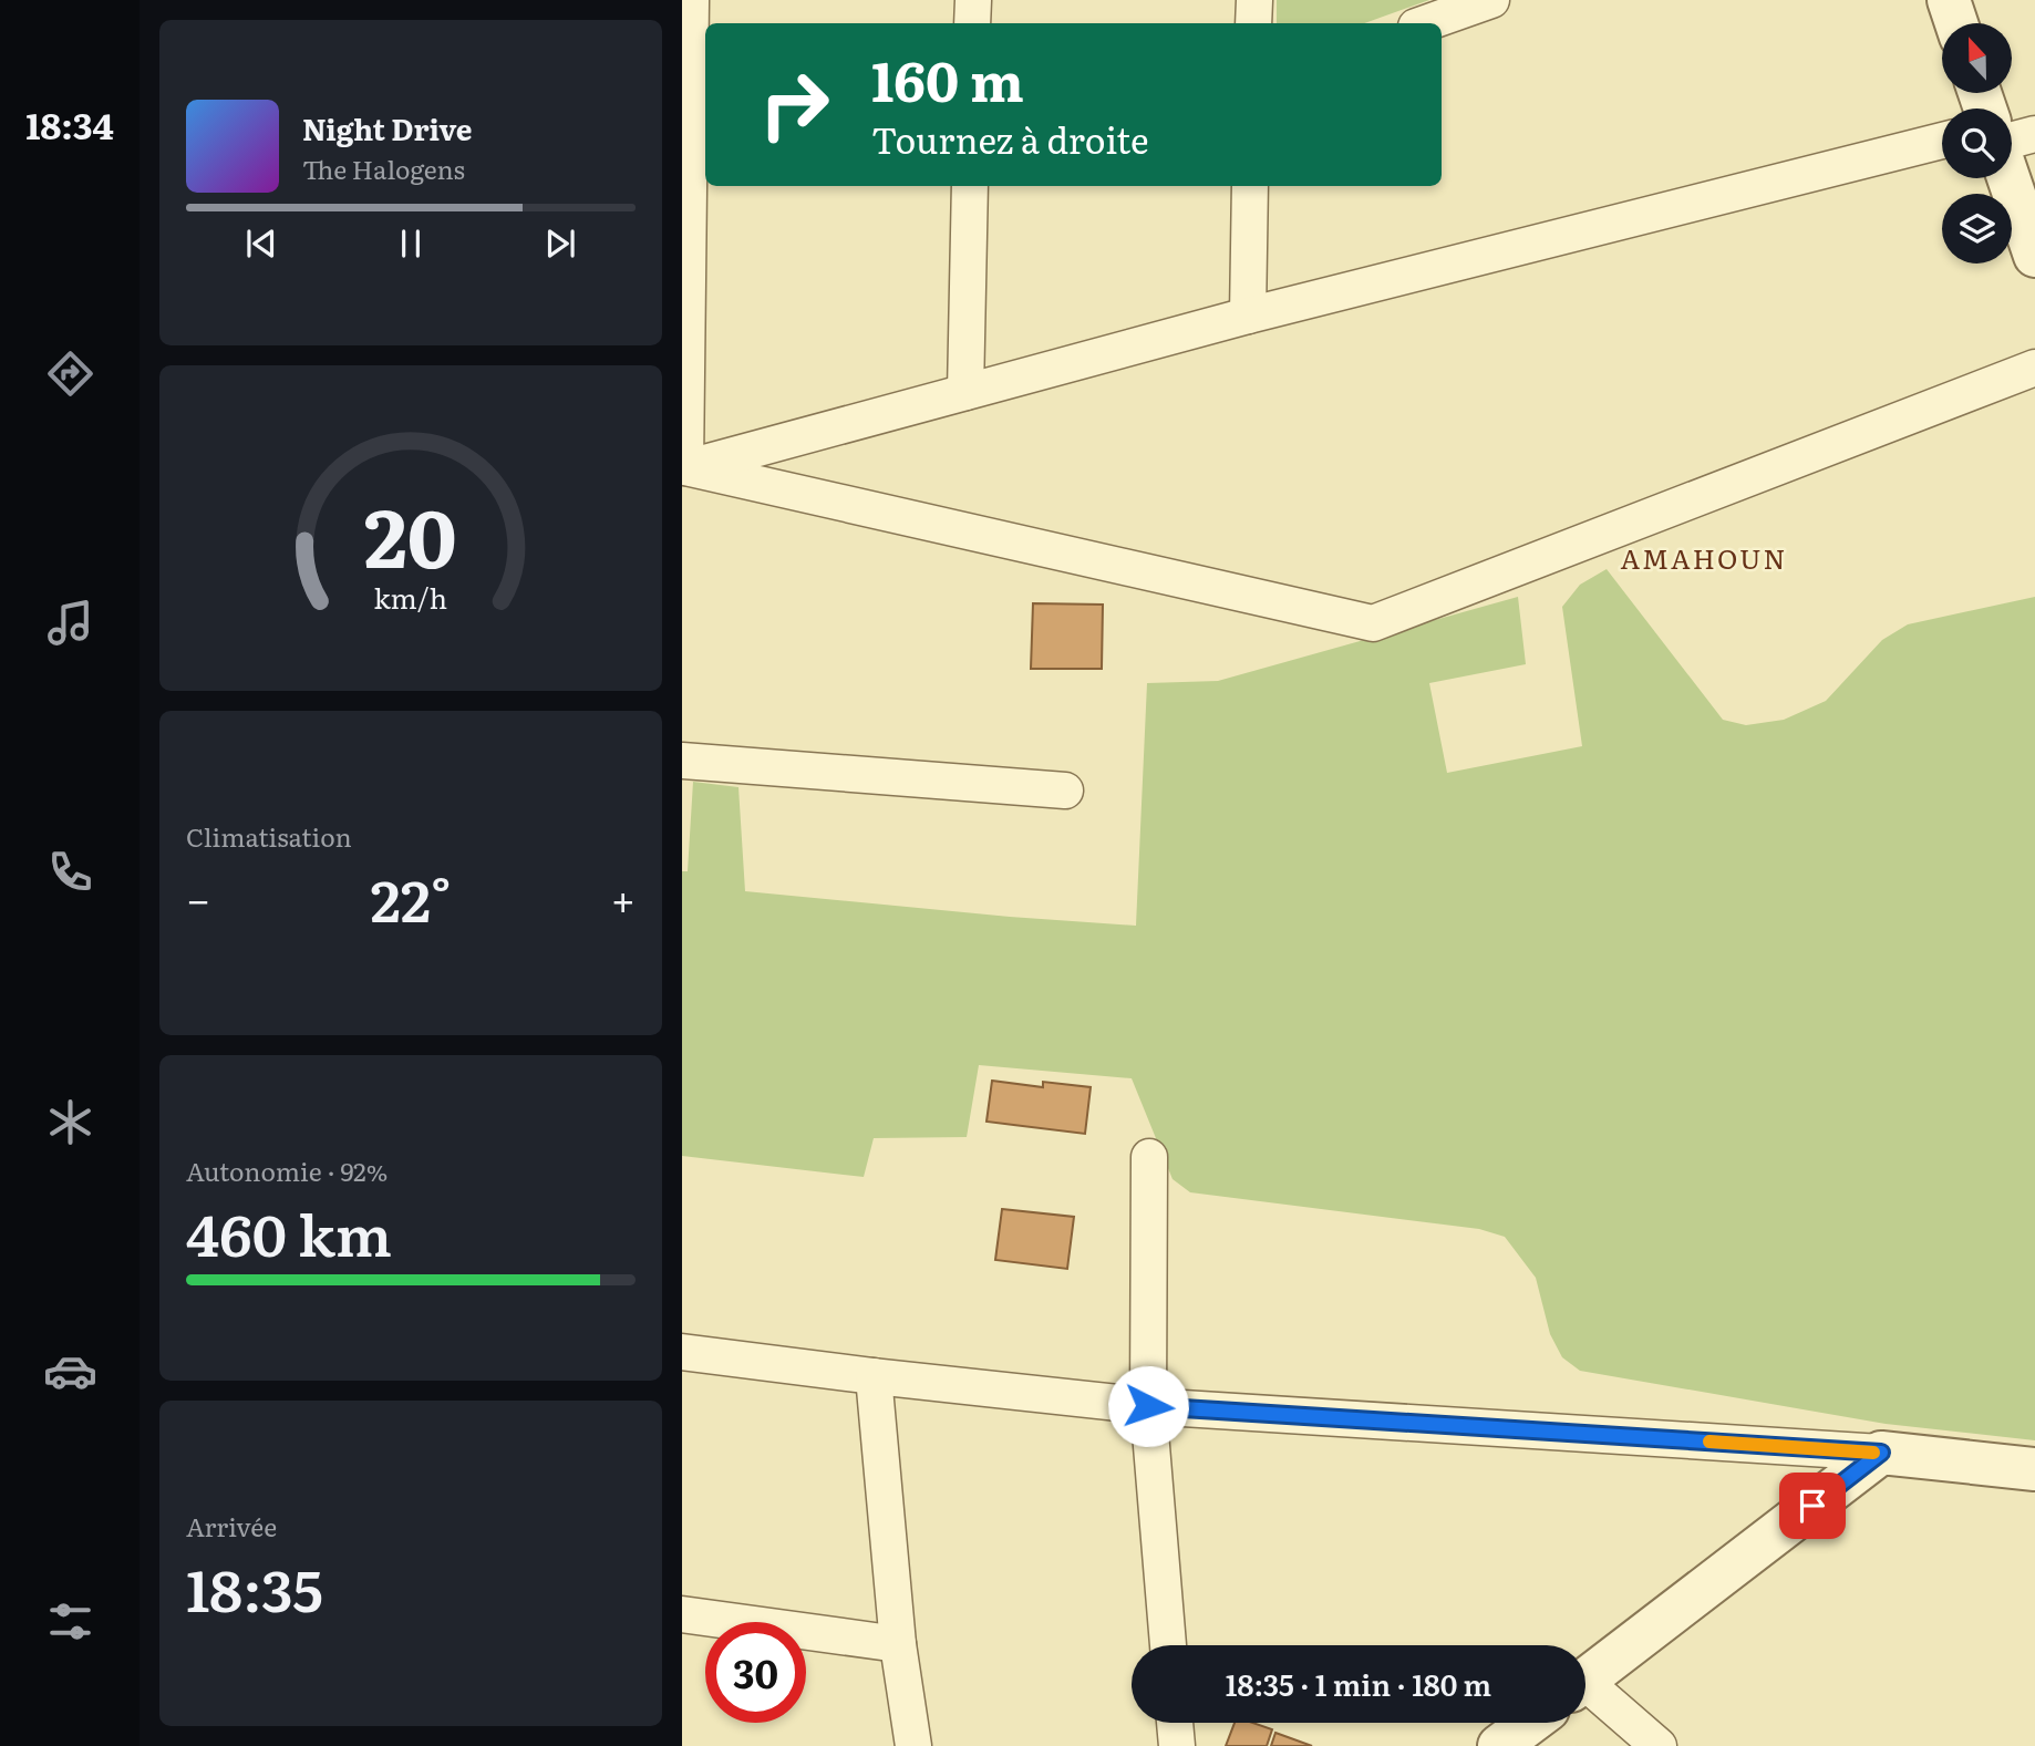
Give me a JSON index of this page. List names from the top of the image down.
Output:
{
  "districts": ["AMAHOUN"],
  "north": "top",
  "page": {
    "tabs": "18:34",
    "turn": ["160 m", "Tournez à droite"],
    "song": ["Night Drive", "The Halogens"],
    "tile": [
      "Climatisation",
      ["Autonomie · 92%", "460 km"],
      ["Arrivée", "18:35"]
    ],
    "heat": ["−", "22°", "+"],
    "limit": "30",
    "trip": "18:35 · 1 min · 180 m",
    "gauge": ["20", "km/h"]
  }
}
